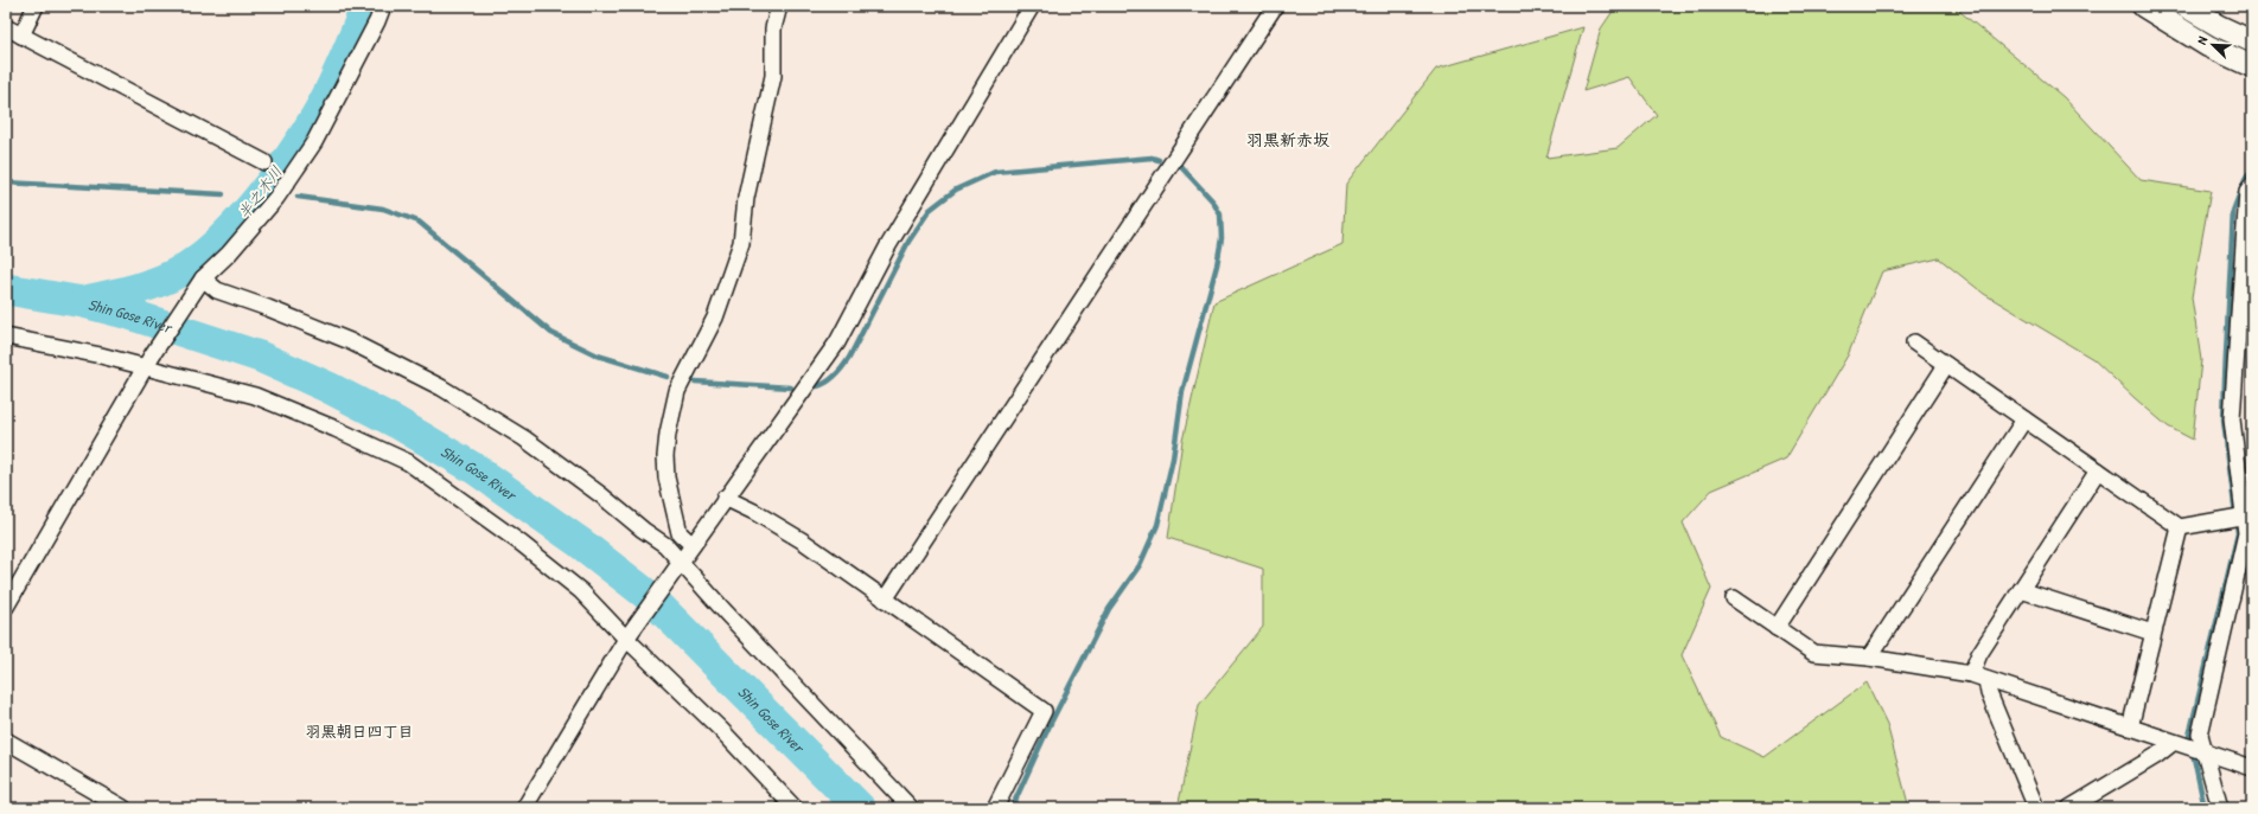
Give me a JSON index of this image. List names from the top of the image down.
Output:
{
  "districts": ["羽黒新赤坂", "羽黒朝日四丁目"],
  "water": ["半之木川", "Shin Gose River"],
  "north": "top left"
}
